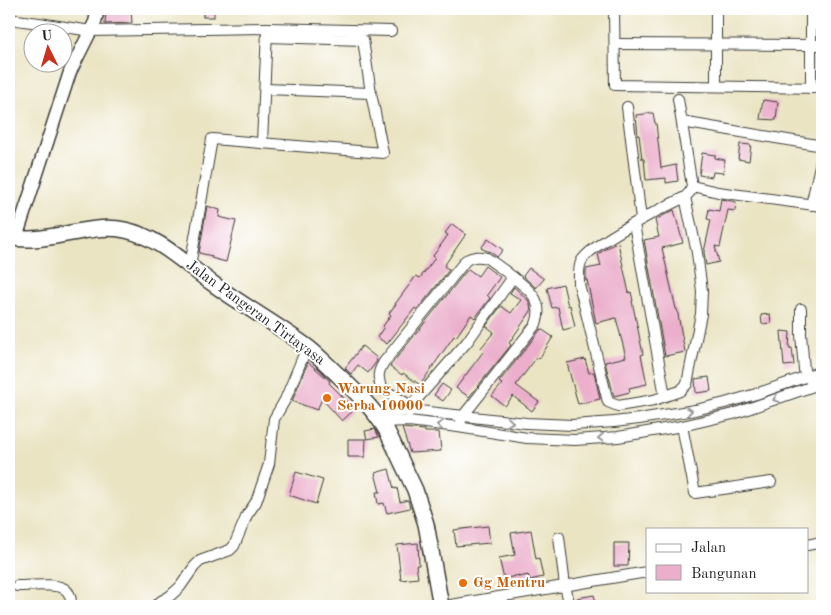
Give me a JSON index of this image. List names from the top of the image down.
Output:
{
  "streets": {
    "main road": ["Jalan Pangeran Tirtayasa"]
  },
  "places": ["Warung Nasi Serba 10000", "Gg Mentru"],
  "legend": ["Jalan", "Bangunan"],
  "north": "top"
}
